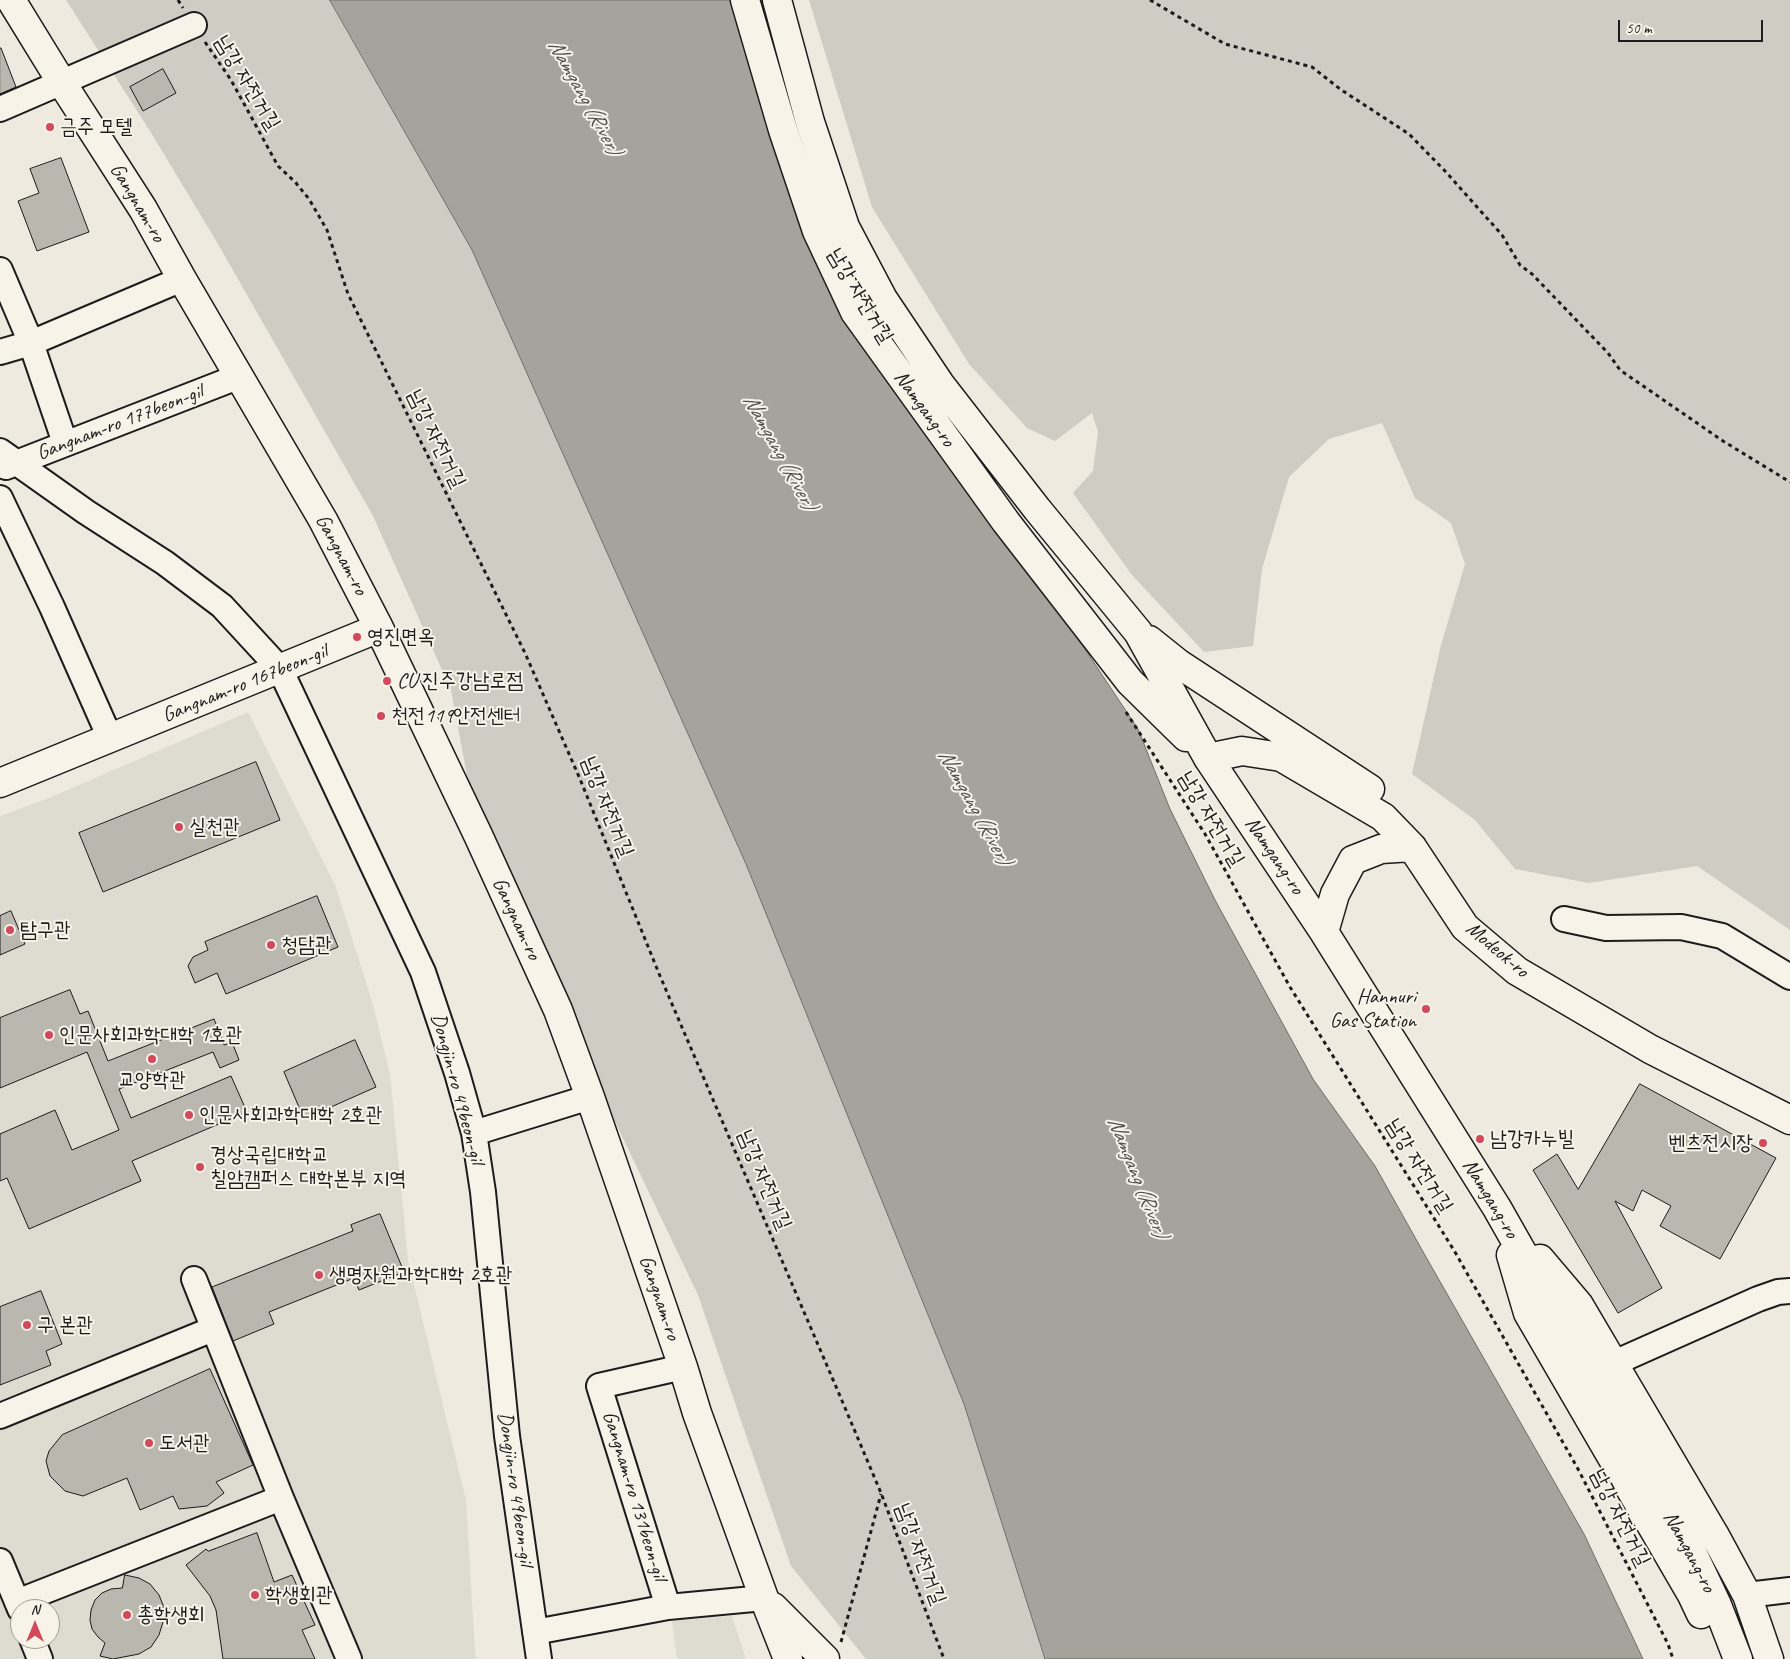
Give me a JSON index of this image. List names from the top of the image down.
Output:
{
  "streets": {
    "street": [
      "Gangnam-ro",
      "Namgang-ro",
      "Gangnam-ro 177beon-gil",
      "Gangnam-ro 167beon-gil",
      "Modeok-ro",
      "Dongjin-ro 49beon-gil",
      "Gangnam-ro 131beon-gil"
    ],
    "path": ["남강 자전거길"]
  },
  "crossings": [
    ["Gangnam-ro", "Gangnam-ro 177beon-gil"],
    ["Gangnam-ro", "Gangnam-ro 167beon-gil"],
    ["Gangnam-ro", "Gangnam-ro 131beon-gil"],
    ["Namgang-ro", "Modeok-ro"],
    ["Gangnam-ro 177beon-gil", "Dongjin-ro 49beon-gil"],
    ["Gangnam-ro 167beon-gil", "Dongjin-ro 49beon-gil"],
    ["Dongjin-ro 49beon-gil", "Gangnam-ro 131beon-gil"]
  ],
  "water": ["Namgang (River)"],
  "places": [
    "금주 모텔",
    "영진면옥",
    "CU 진주강남로점",
    "천전119안전센터",
    "실천관",
    "탐구관",
    "청담관",
    "Hannuri Gas Station",
    "인문사회과학대학 1호관",
    "교양학관",
    "인문사회과학대학 2호관",
    "남강카누빌",
    "벤츠전시장",
    "경상국립대학교 칠암캠퍼스 대학본부 지역",
    "생명자원과학대학 2호관",
    "구 본관",
    "도서관",
    "학생회관",
    "총학생회"
  ],
  "scale_bar": "50 m",
  "north": "top"
}
